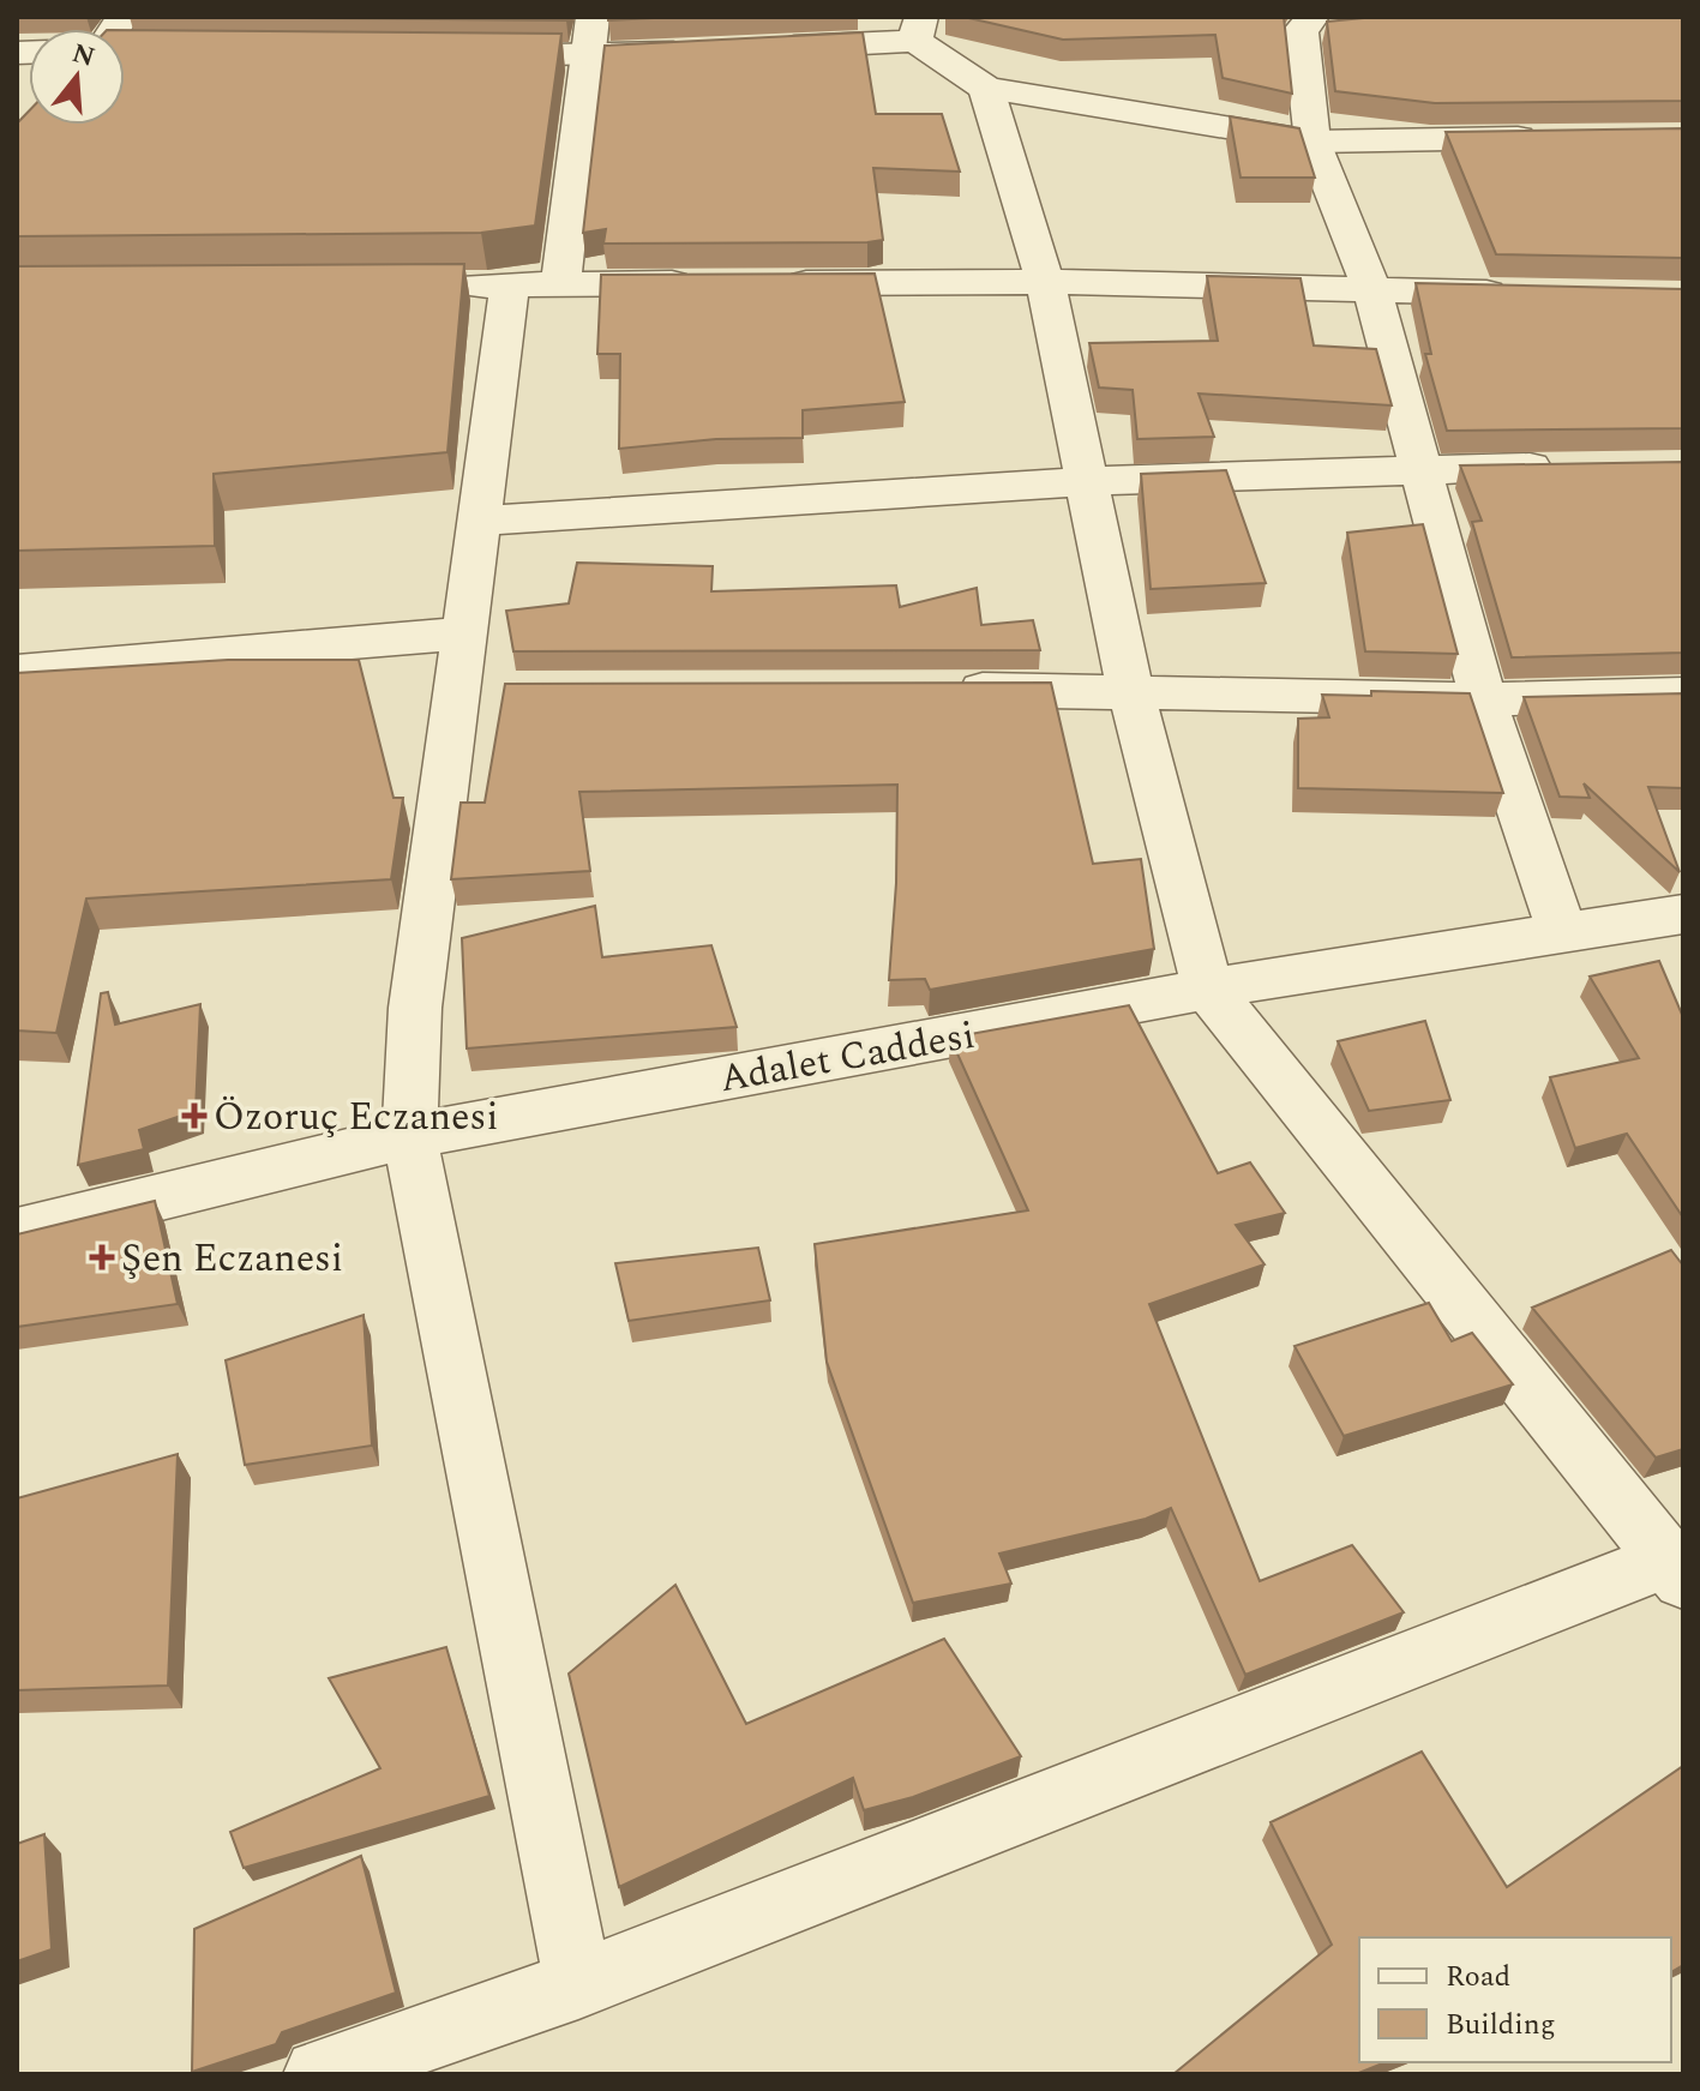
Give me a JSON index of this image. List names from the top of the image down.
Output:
{
  "streets": {
    "street": ["Adalet Caddesi"]
  },
  "places": {
    "health": ["Özoruç Eczanesi", "Şen Eczanesi"]
  },
  "legend": ["Road", "Building"],
  "north": "top"
}
